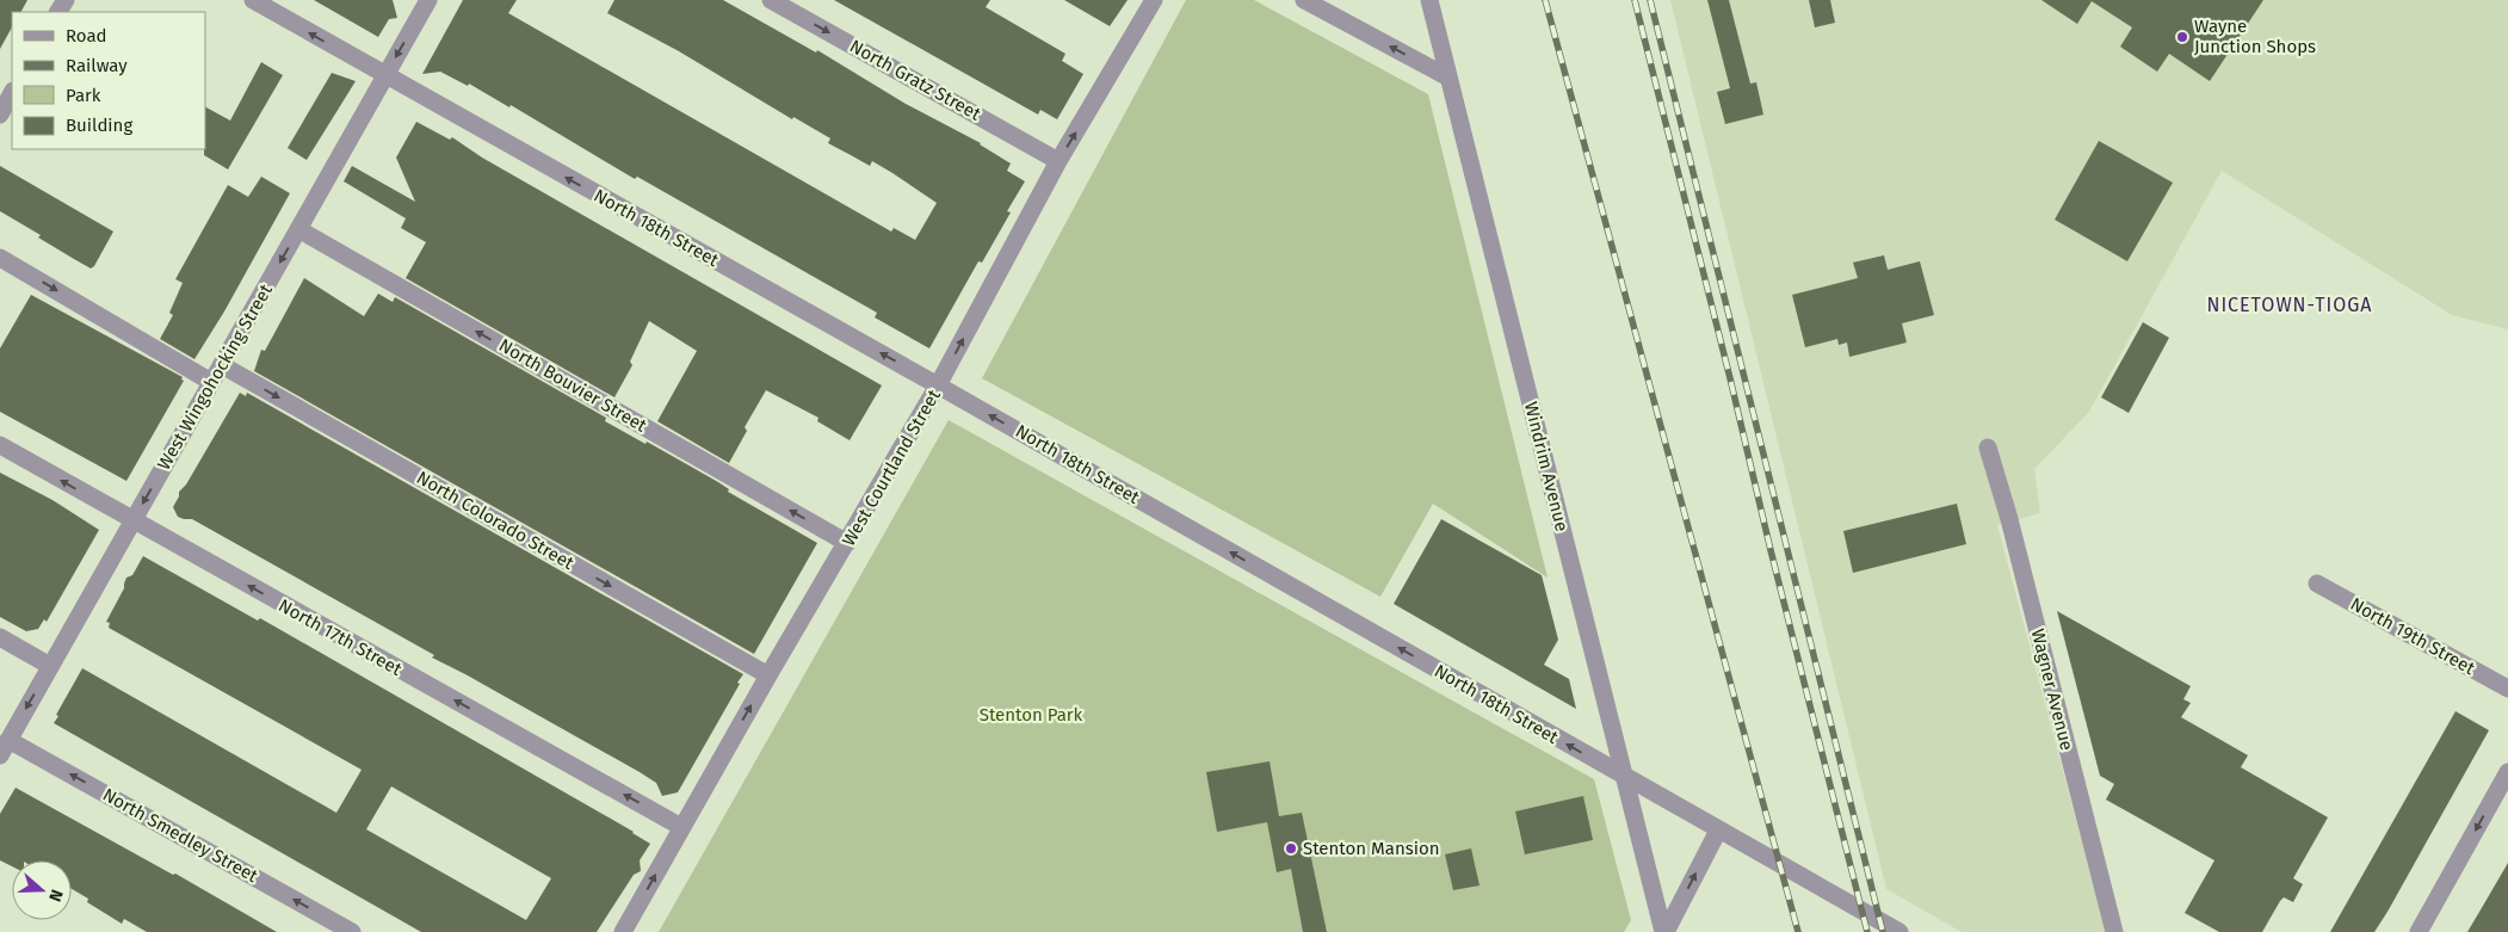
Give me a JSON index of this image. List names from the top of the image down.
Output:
{
  "streets": {
    "street": [
      "North Gratz Street",
      "North 18th Street",
      "West Wingohocking Street",
      "North Bouvier Street",
      "Windrim Avenue",
      "West Courtland Street",
      "North Colorado Street",
      "North 19th Street",
      "North 17th Street",
      "Wagner Avenue",
      "North Smedley Street"
    ]
  },
  "crossings": [
    ["North Gratz Street", "West Courtland Street"],
    ["North 18th Street", "West Wingohocking Street"],
    ["North 18th Street", "Windrim Avenue"],
    ["North 18th Street", "West Courtland Street"],
    ["West Wingohocking Street", "North Bouvier Street"],
    ["West Wingohocking Street", "North Colorado Street"],
    ["West Wingohocking Street", "North 17th Street"],
    ["West Wingohocking Street", "North Smedley Street"],
    ["North Bouvier Street", "West Courtland Street"],
    ["West Courtland Street", "North Colorado Street"],
    ["West Courtland Street", "North 17th Street"]
  ],
  "one_way": [
    "North Gratz Street",
    "North 18th Street",
    "West Wingohocking Street",
    "North Bouvier Street",
    "West Courtland Street",
    "North Colorado Street",
    "North 17th Street",
    "North Smedley Street"
  ],
  "districts": ["NICETOWN-TIOGA"],
  "parks": ["Stenton Park"],
  "places": ["Wayne Junction Shops", "Stenton Mansion"],
  "legend": [
    "Road",
    "Railway",
    "Park",
    "Building"
  ],
  "north": "right"
}
